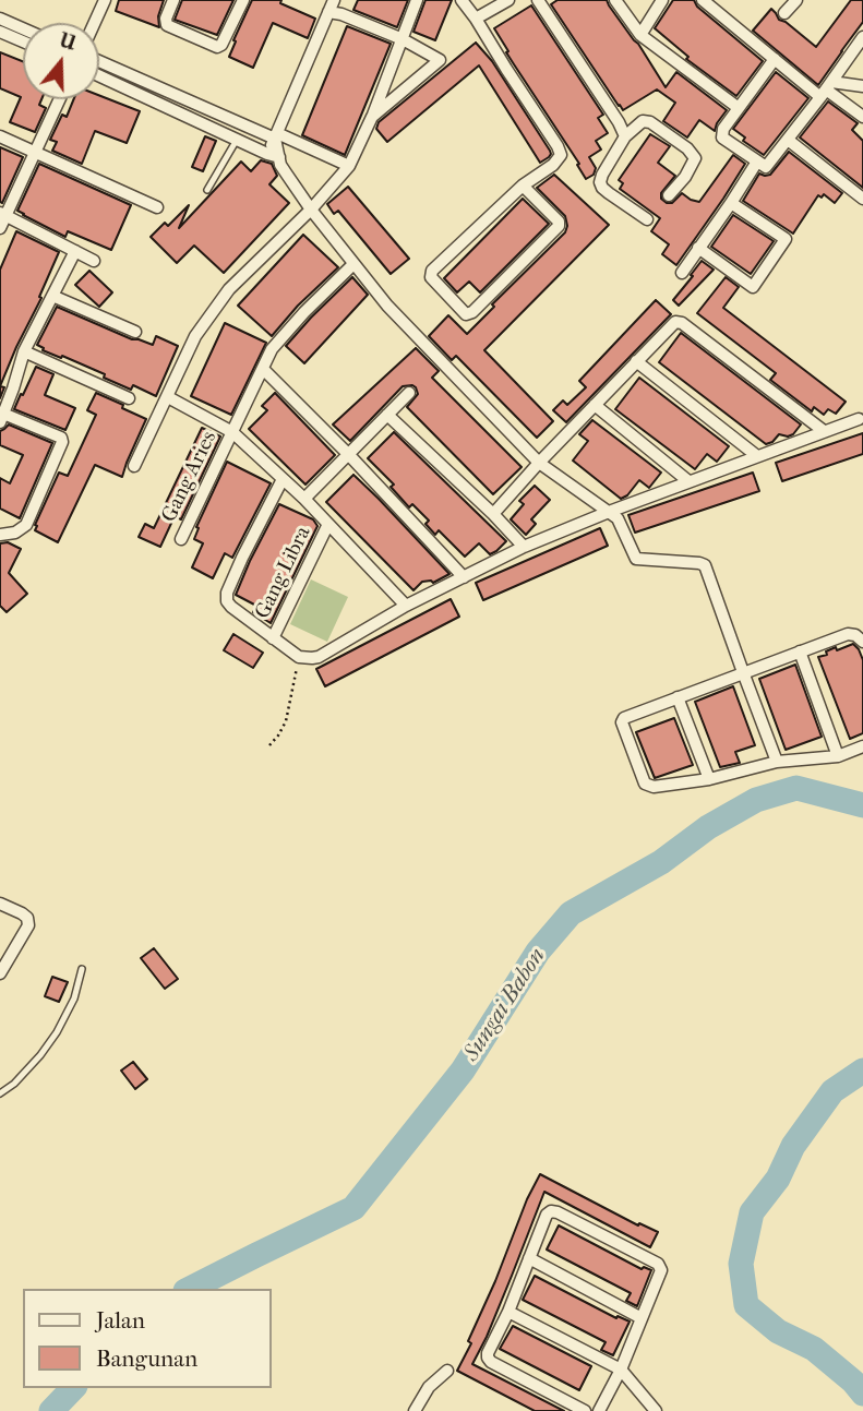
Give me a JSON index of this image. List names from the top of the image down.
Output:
{
  "streets": {
    "street": ["Gang Aries", "Gang Libra"]
  },
  "water": ["Sungai Babon"],
  "legend": ["Jalan", "Bangunan"],
  "north": "top"
}
